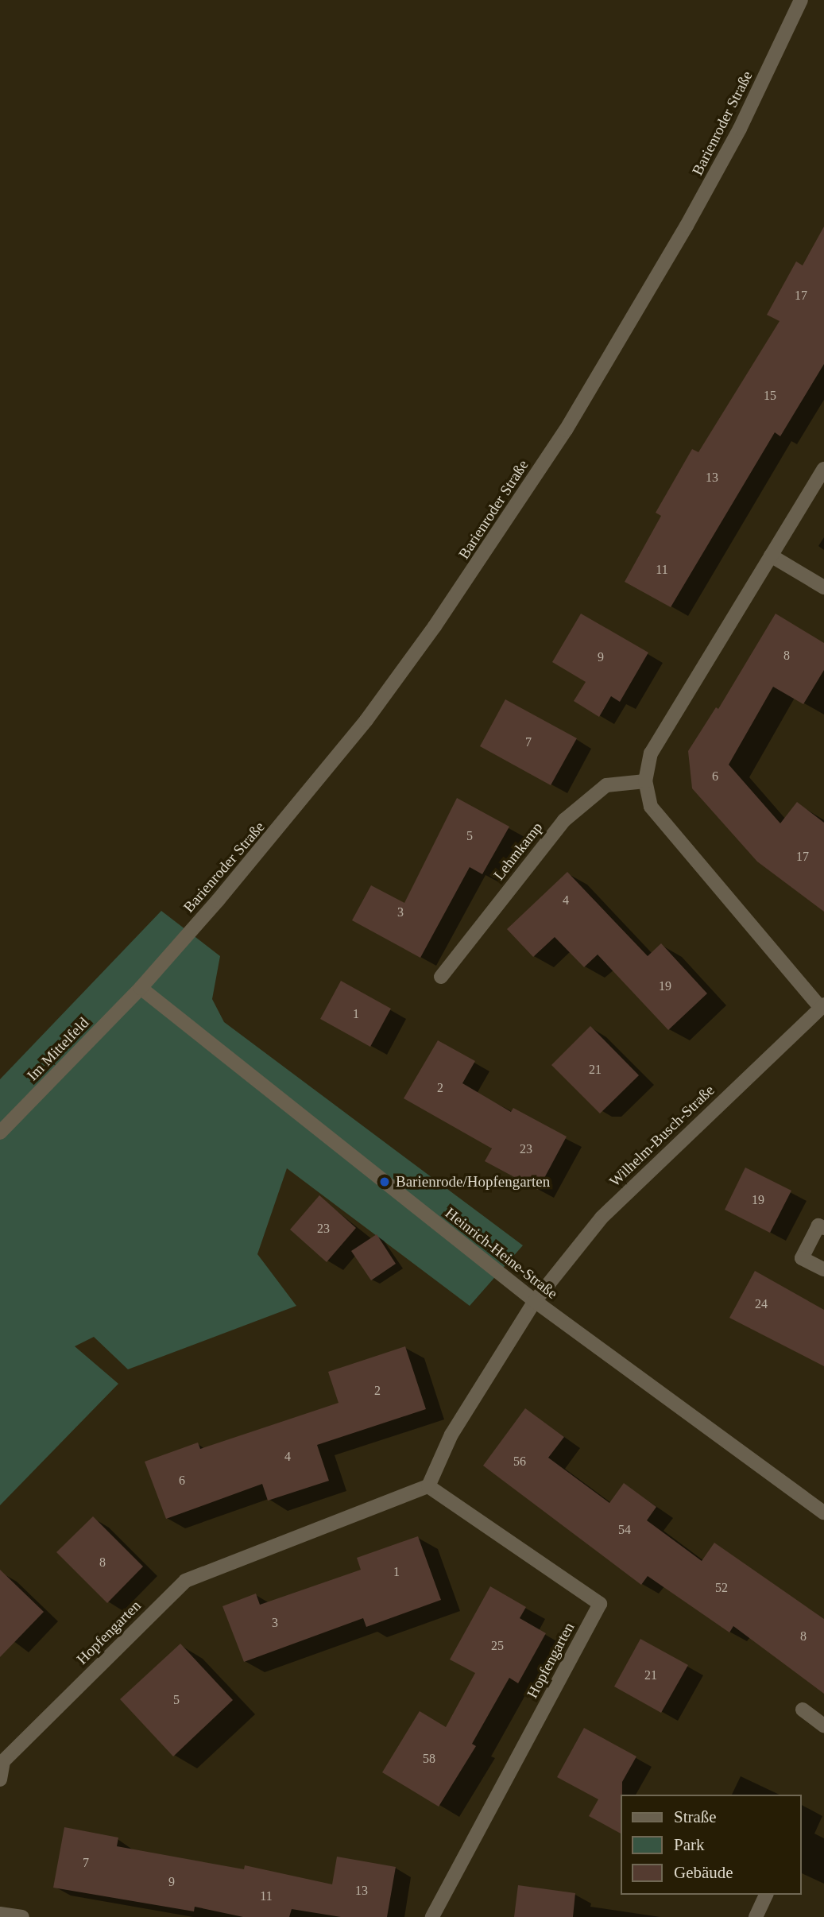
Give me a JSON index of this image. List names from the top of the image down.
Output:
{
  "streets": {
    "street": [
      "Barienroder Straße",
      "Lehmkamp",
      "Im Mittelfeld",
      "Wilhelm-Busch-Straße",
      "Heinrich-Heine-Straße",
      "Hopfengarten"
    ]
  },
  "crossings": [
    ["Barienroder Straße", "Im Mittelfeld"],
    ["Barienroder Straße", "Heinrich-Heine-Straße"],
    ["Im Mittelfeld", "Heinrich-Heine-Straße"],
    ["Wilhelm-Busch-Straße", "Heinrich-Heine-Straße"]
  ],
  "places": ["Barienrode/Hopfengarten"],
  "house_numbers": [
    "17",
    "15",
    "13",
    "11",
    "8",
    "9",
    "7",
    "6",
    "5",
    "17",
    "4",
    "3",
    "19",
    "1",
    "21",
    "2",
    "23",
    "19",
    "23",
    "24",
    "2",
    "4",
    "56",
    "6",
    "54",
    "8",
    "1",
    "52",
    "3",
    "8",
    "25",
    "21",
    "5",
    "58",
    "7",
    "9",
    "13",
    "11"
  ],
  "legend": ["Straße", "Park", "Gebäude"]
}
